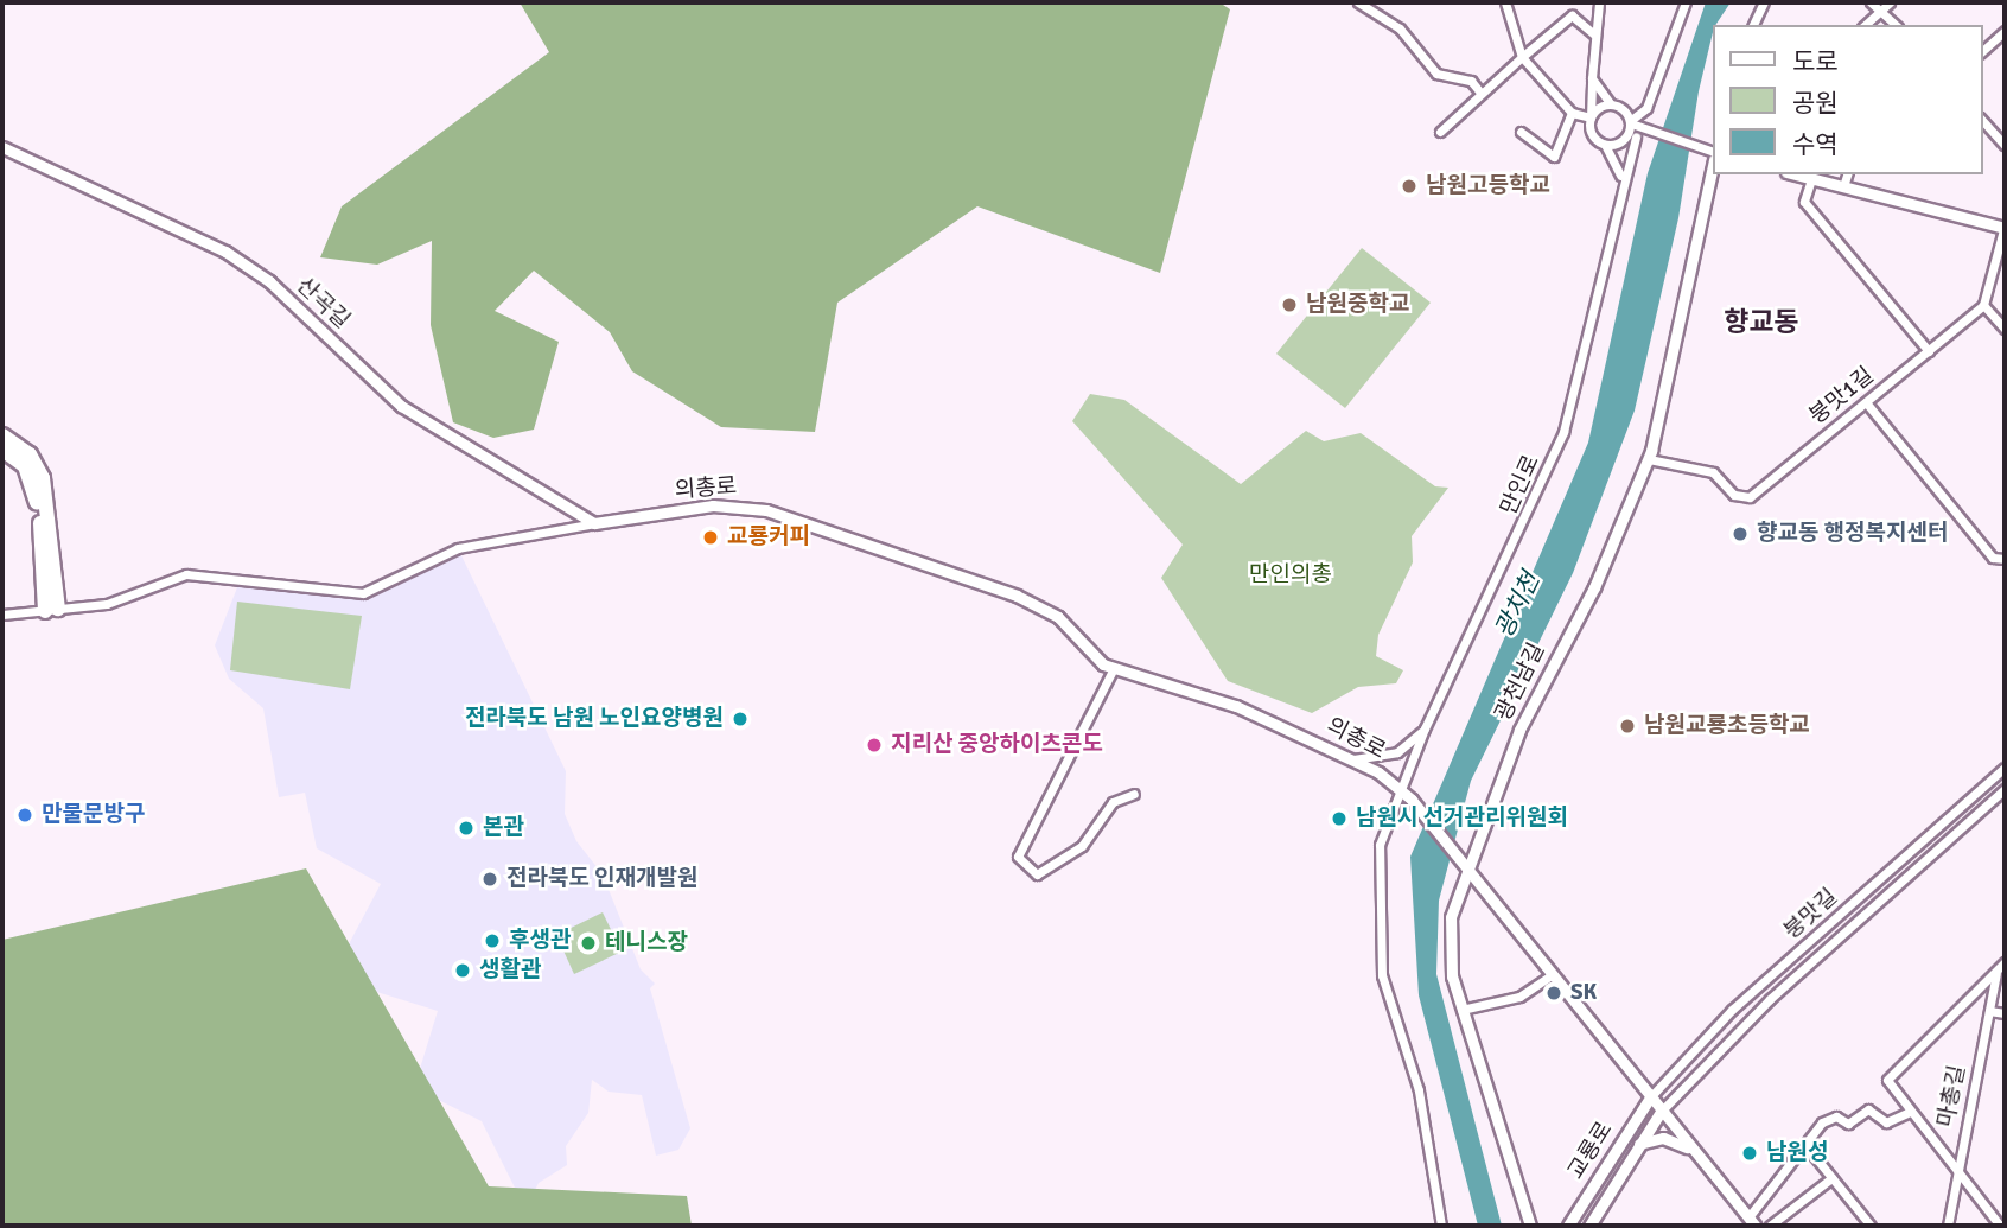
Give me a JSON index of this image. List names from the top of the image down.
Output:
{
  "streets": {
    "street": [
      "산곡길",
      "붕맛1길",
      "만인로",
      "의총로",
      "광천남길",
      "붕맛길",
      "마총길",
      "교룡로"
    ]
  },
  "crossings": [
    ["산곡길", "의총로"],
    ["붕맛1길", "광천남길"],
    ["만인로", "의총로"],
    ["의총로", "광천남길"],
    ["붕맛길", "교룡로"]
  ],
  "districts": ["향교동"],
  "water": ["광치천"],
  "parks": ["만인의총"],
  "places": [
    "남원고등학교",
    "남원중학교",
    "향교동 행정복지센터",
    "교룡커피",
    "전라북도 남원 노인요양병원",
    "남원교룡초등학교",
    "지리산 중앙하이츠콘도",
    "만물문방구",
    "남원시 선거관리위원회",
    "본관",
    "전라북도 인재개발원",
    "후생관",
    "테니스장",
    "생활관",
    "SK",
    "남원성"
  ],
  "legend": ["도로", "공원", "수역"]
}
